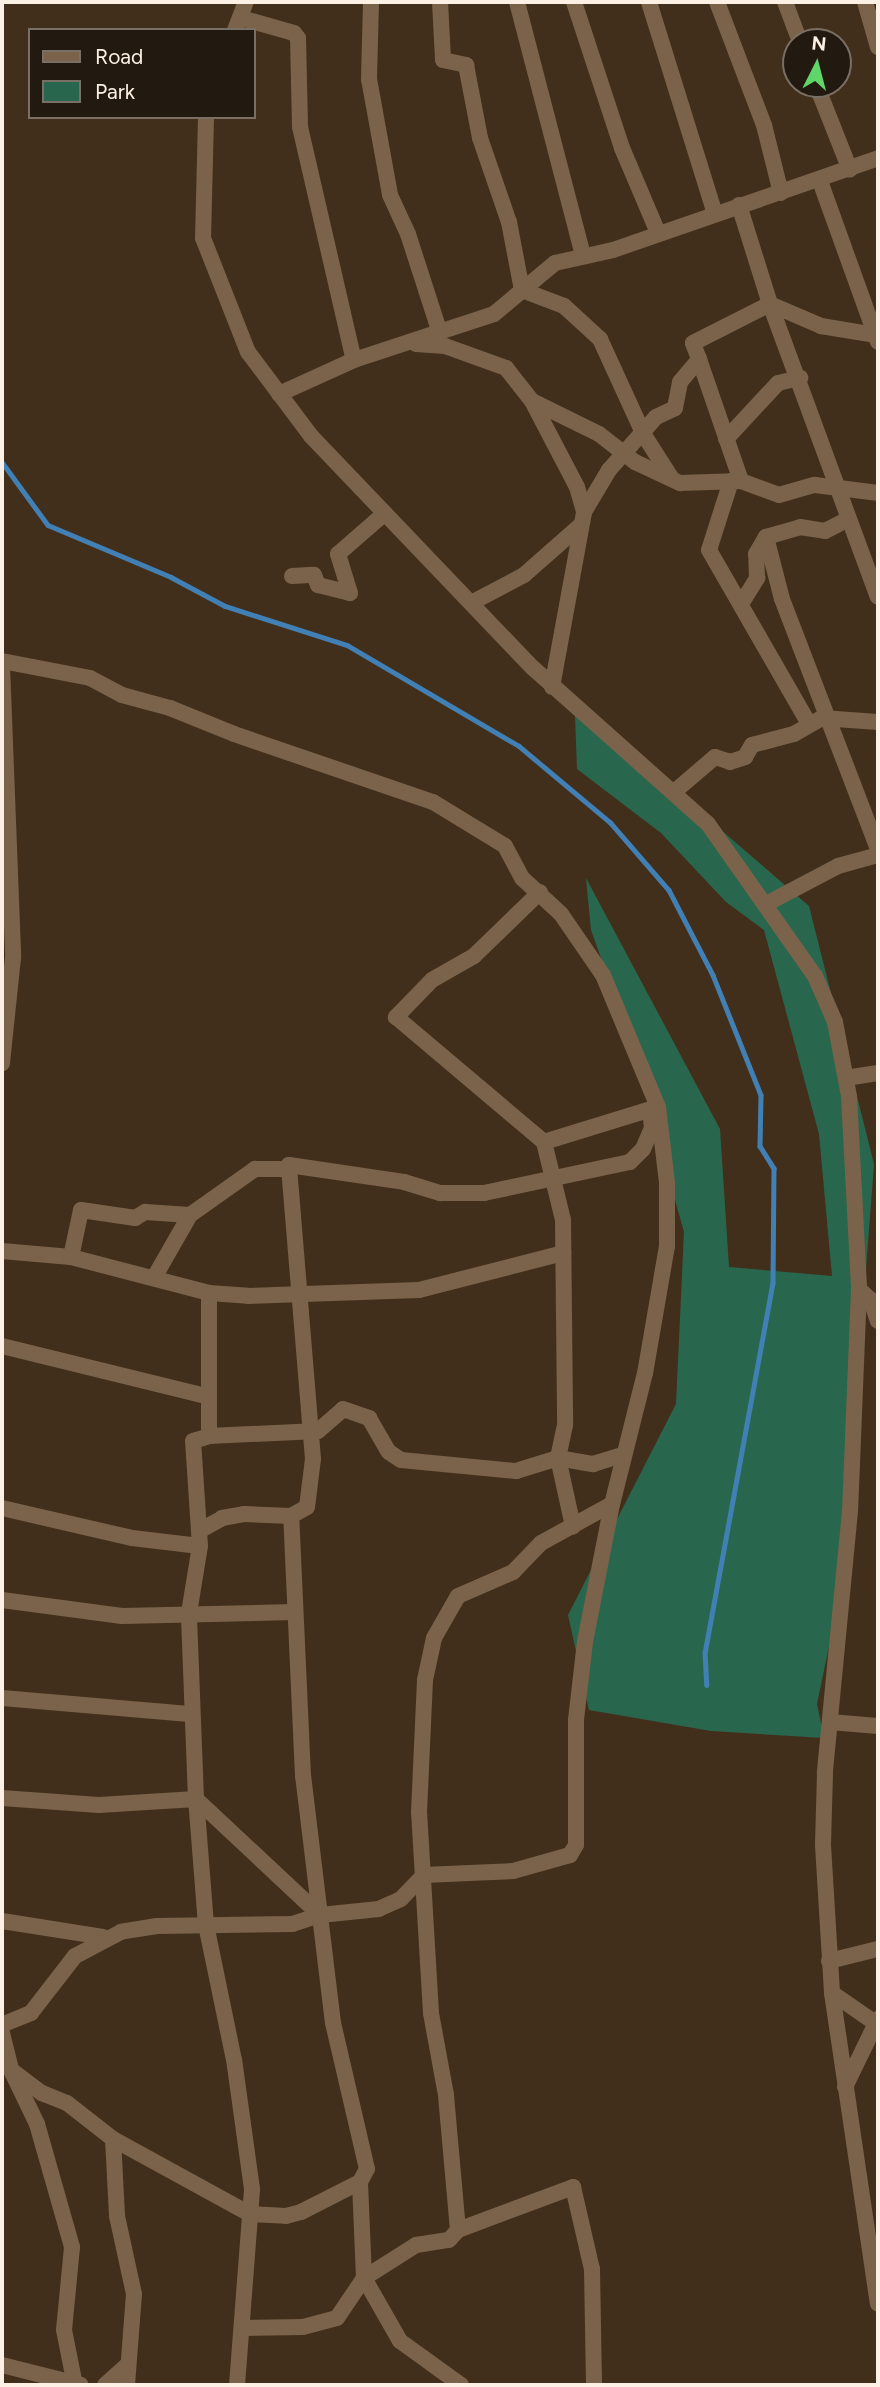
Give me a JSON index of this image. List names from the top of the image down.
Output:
{
  "legend": ["Road", "Park"],
  "north": "top"
}
